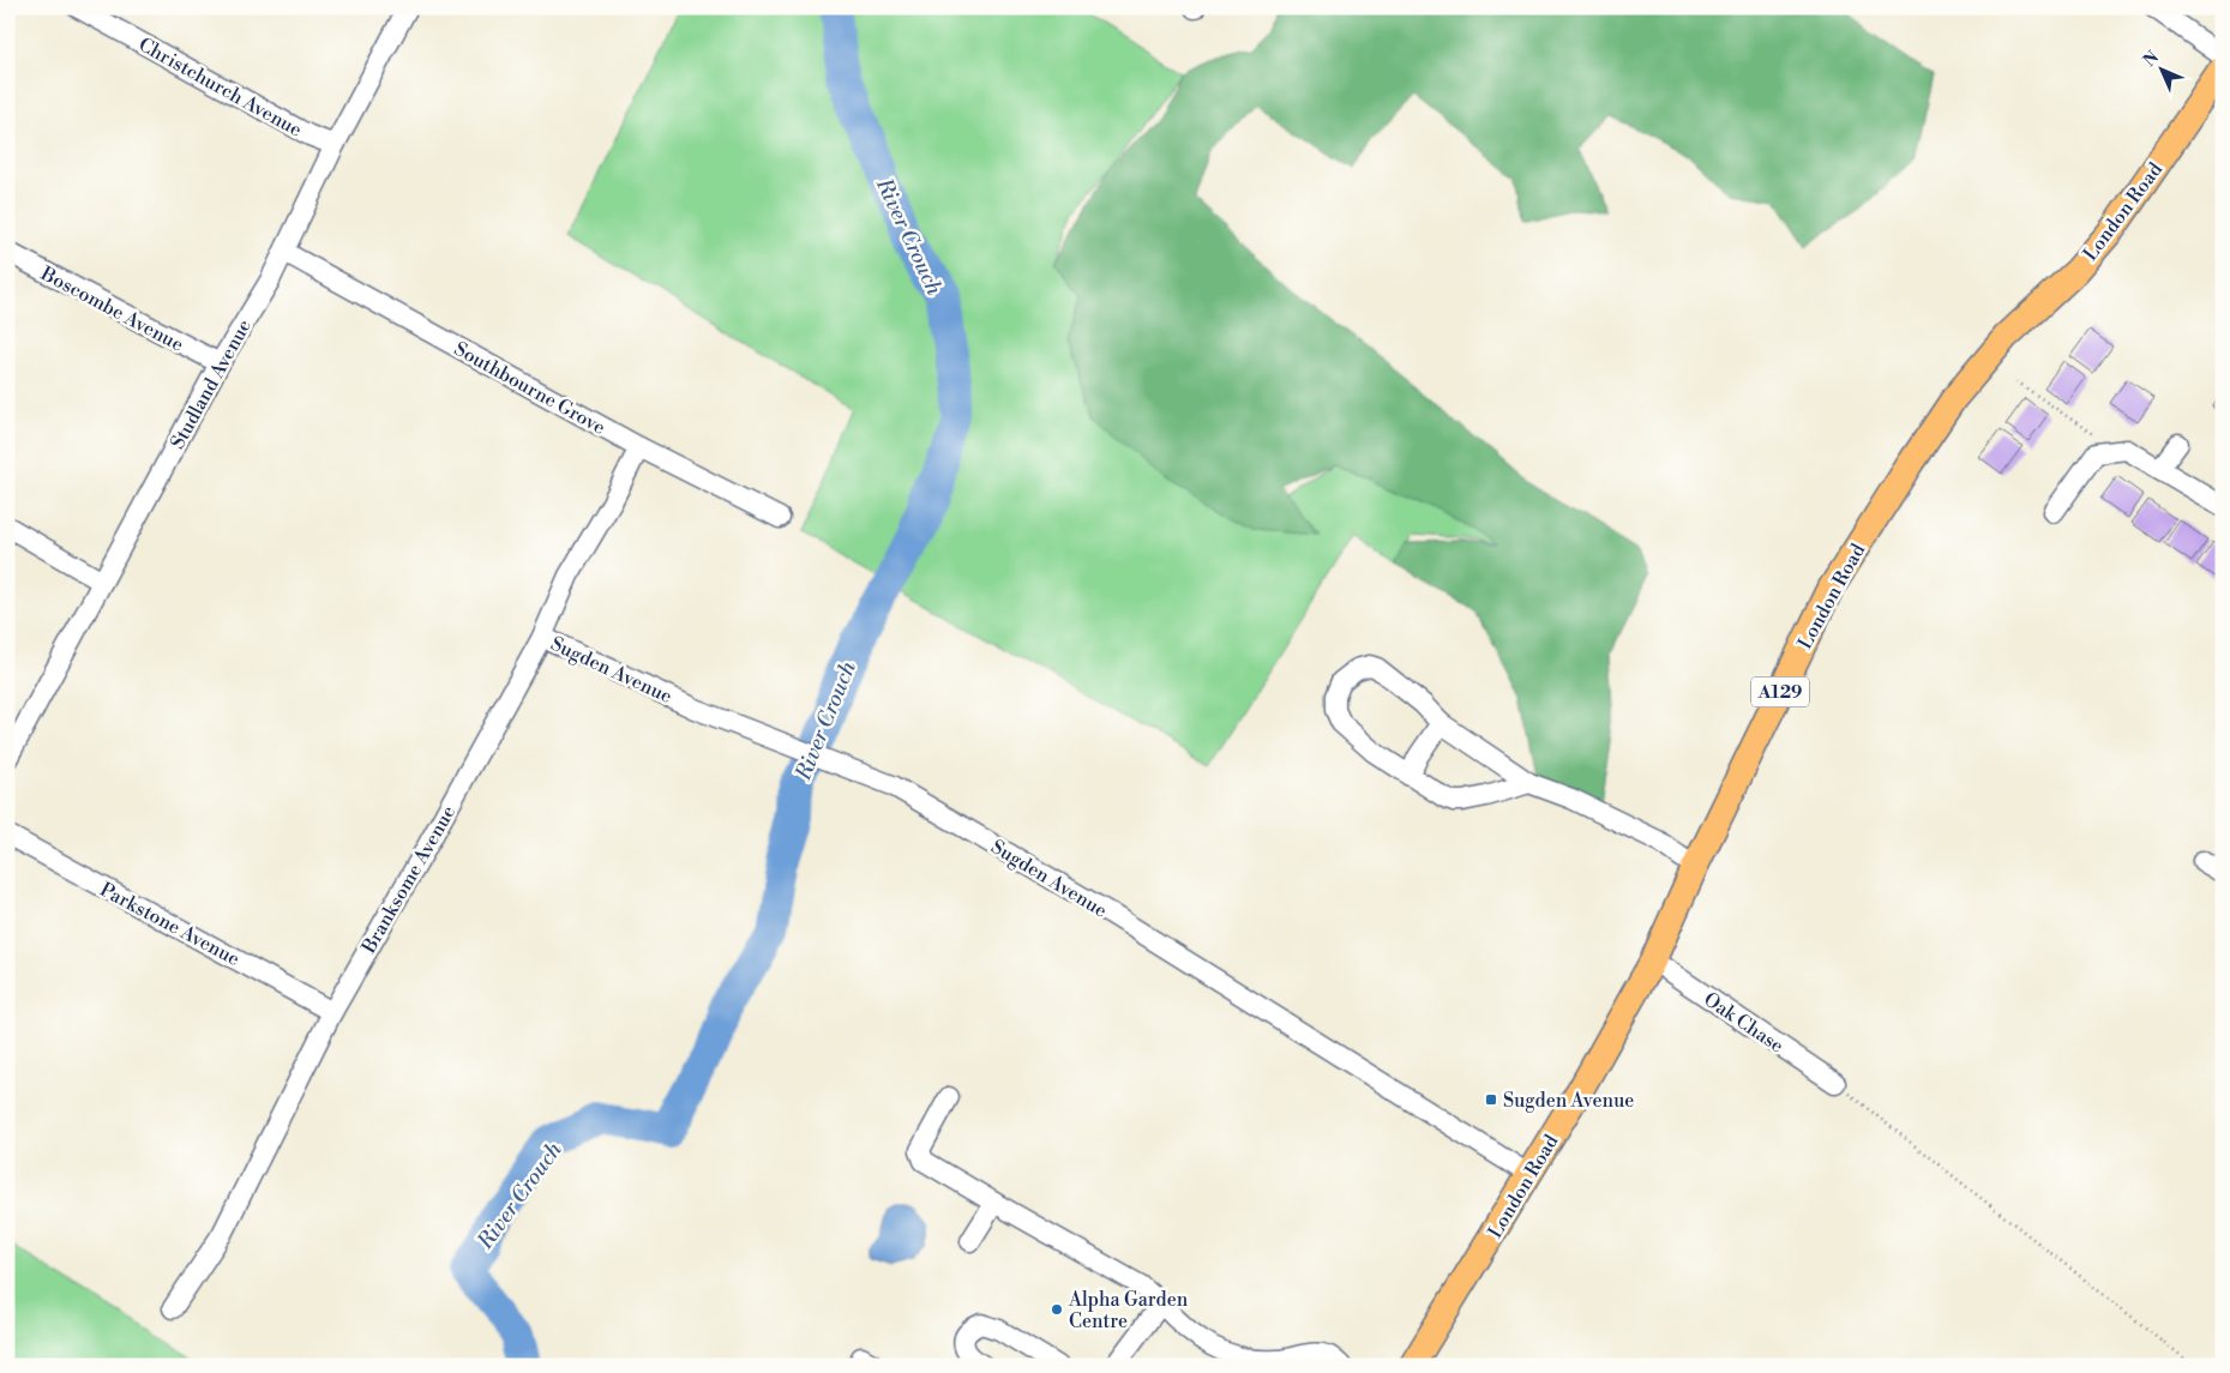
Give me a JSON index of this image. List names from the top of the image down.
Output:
{
  "streets": {
    "main road": ["London Road", "A129"],
    "street": [
      "Christchurch Avenue",
      "Boscombe Avenue",
      "Studland Avenue",
      "Southbourne Grove",
      "Sugden Avenue",
      "Branksome Avenue",
      "Parkstone Avenue",
      "Oak Chase"
    ]
  },
  "crossings": [
    ["Christchurch Avenue", "Studland Avenue"],
    ["London Road", "Sugden Avenue"],
    ["London Road", "Oak Chase"],
    ["Boscombe Avenue", "Studland Avenue"],
    ["Studland Avenue", "Southbourne Grove"],
    ["Southbourne Grove", "Branksome Avenue"],
    ["Sugden Avenue", "Branksome Avenue"],
    ["Branksome Avenue", "Parkstone Avenue"]
  ],
  "water": ["River Crouch"],
  "places": {
    "transit": ["Sugden Avenue"],
    "other": ["Alpha Garden Centre"]
  },
  "north": "top left"
}
